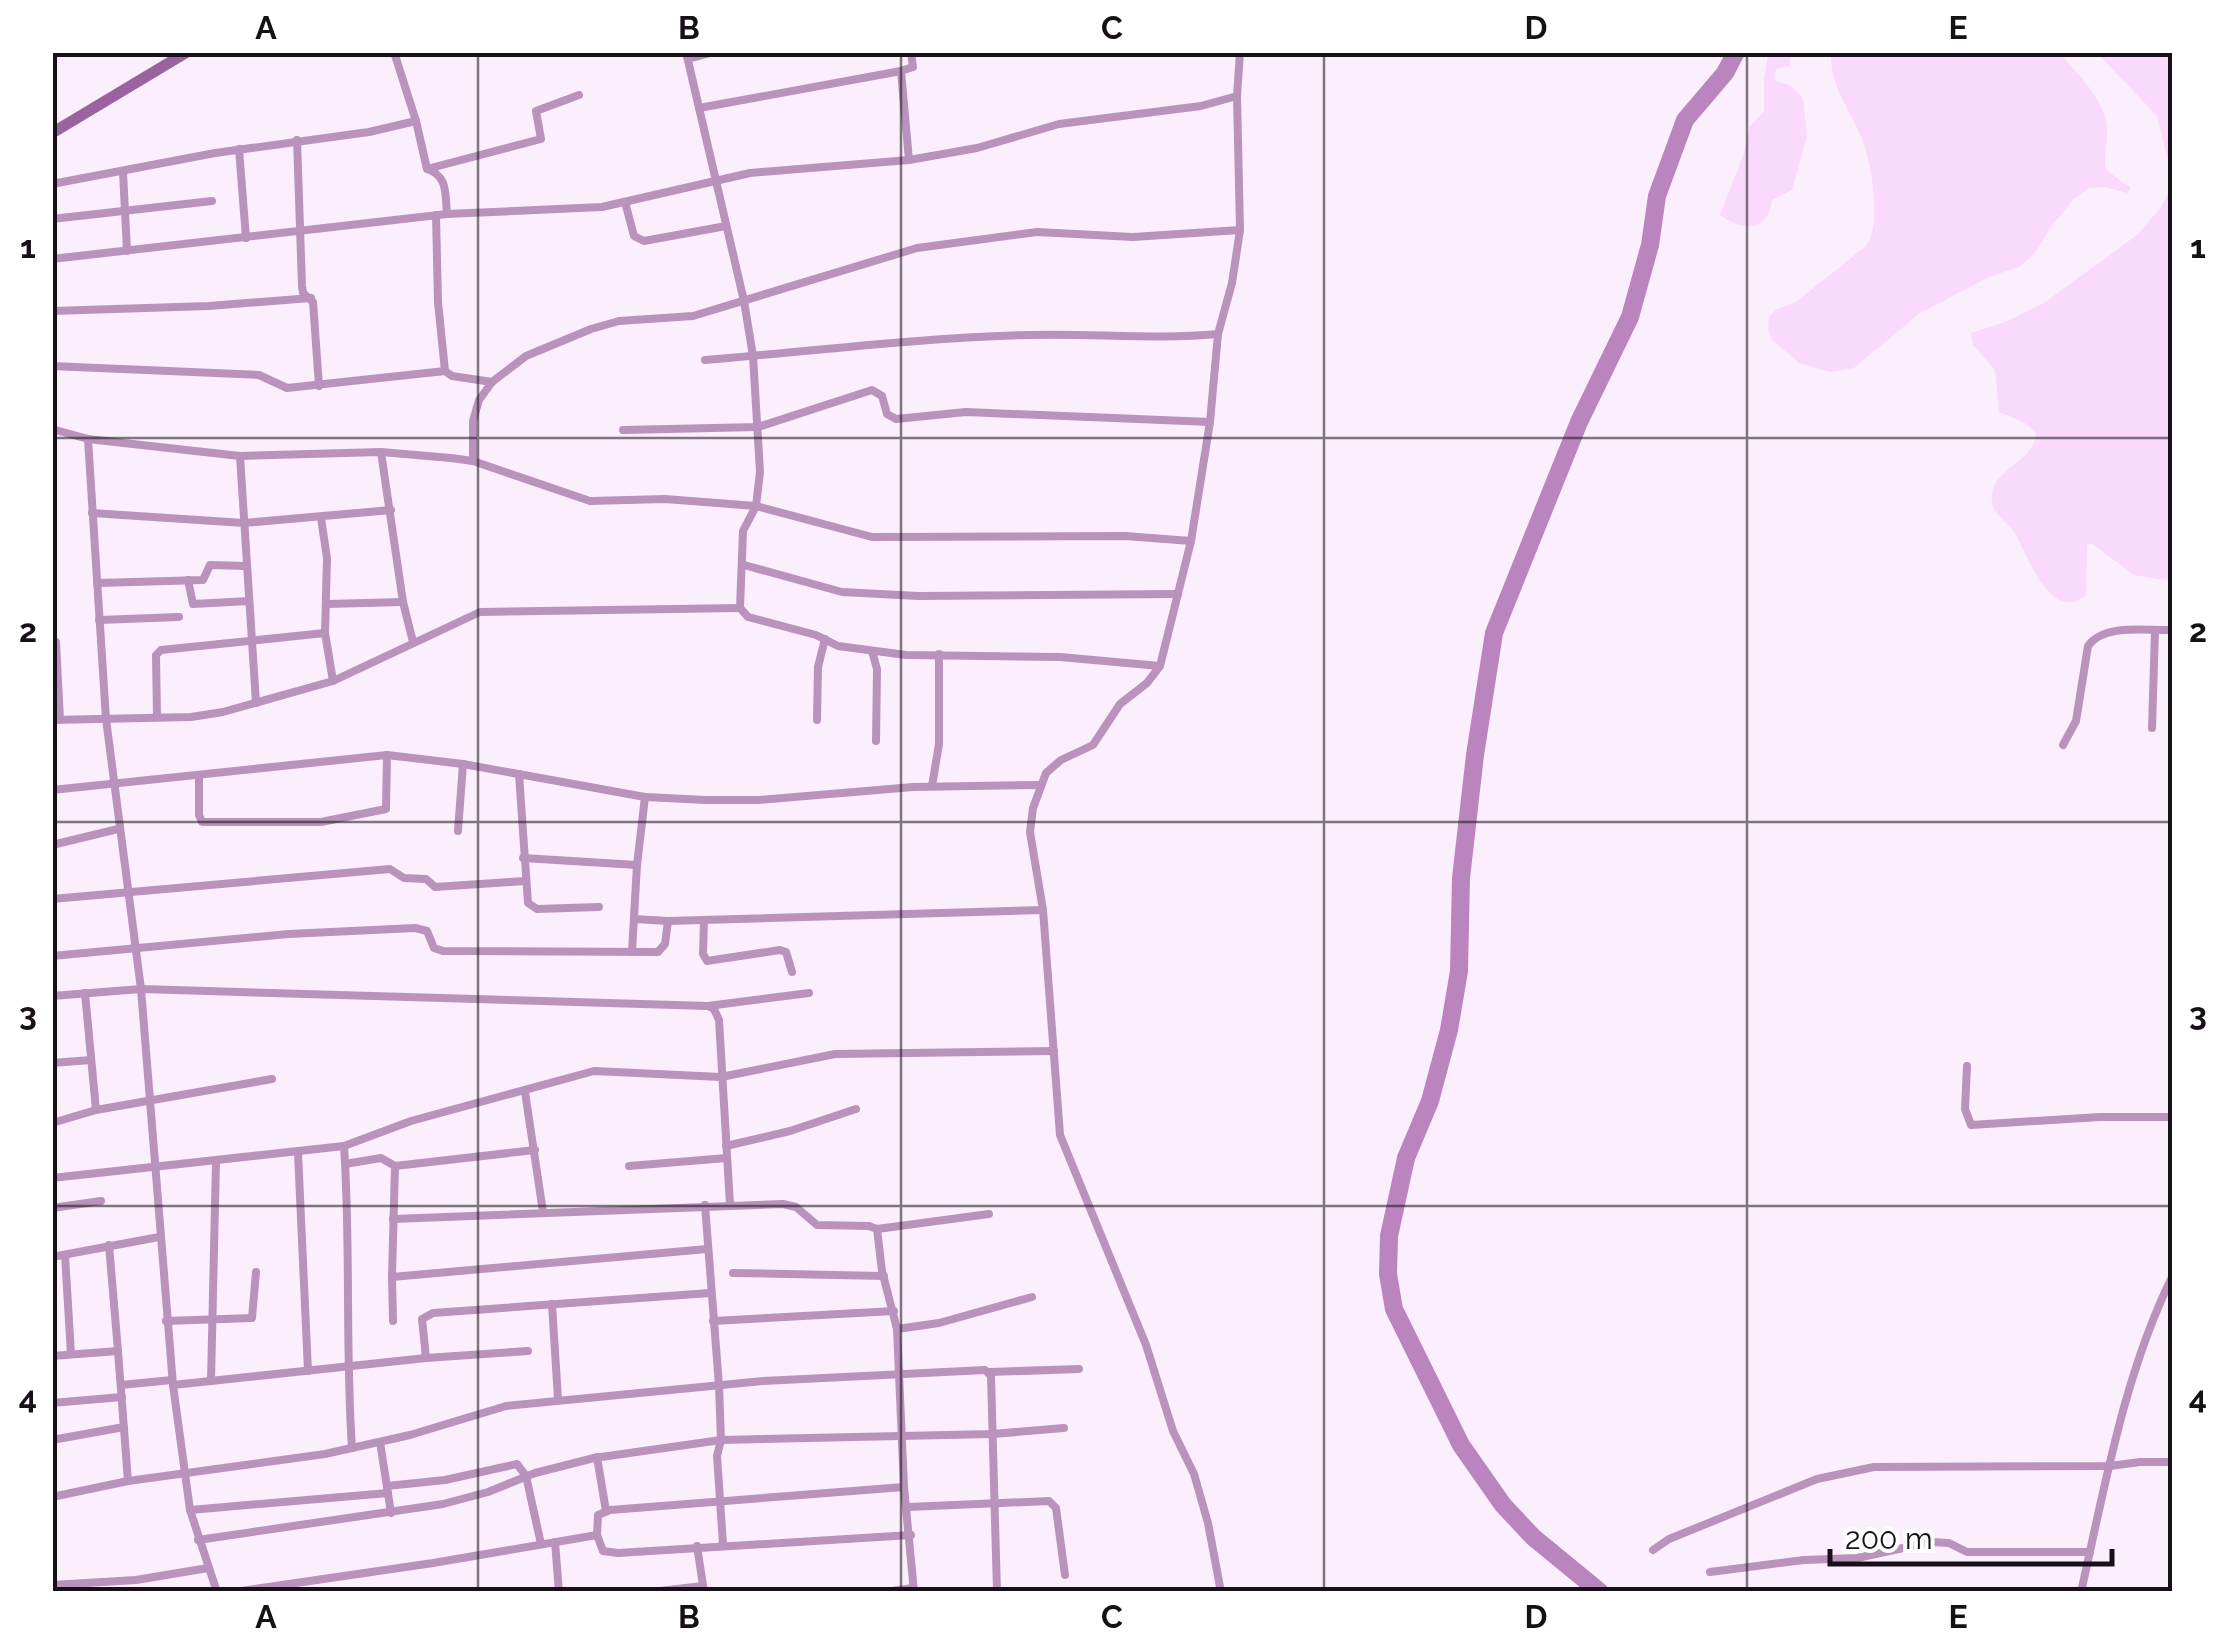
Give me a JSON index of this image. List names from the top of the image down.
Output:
{
  "scale_bar": "200 m",
  "grid": {
    "columns": [
      "A",
      "B",
      "C",
      "D",
      "E"
    ],
    "rows": [
      "1",
      "2",
      "3",
      "4"
    ]
  }
}
